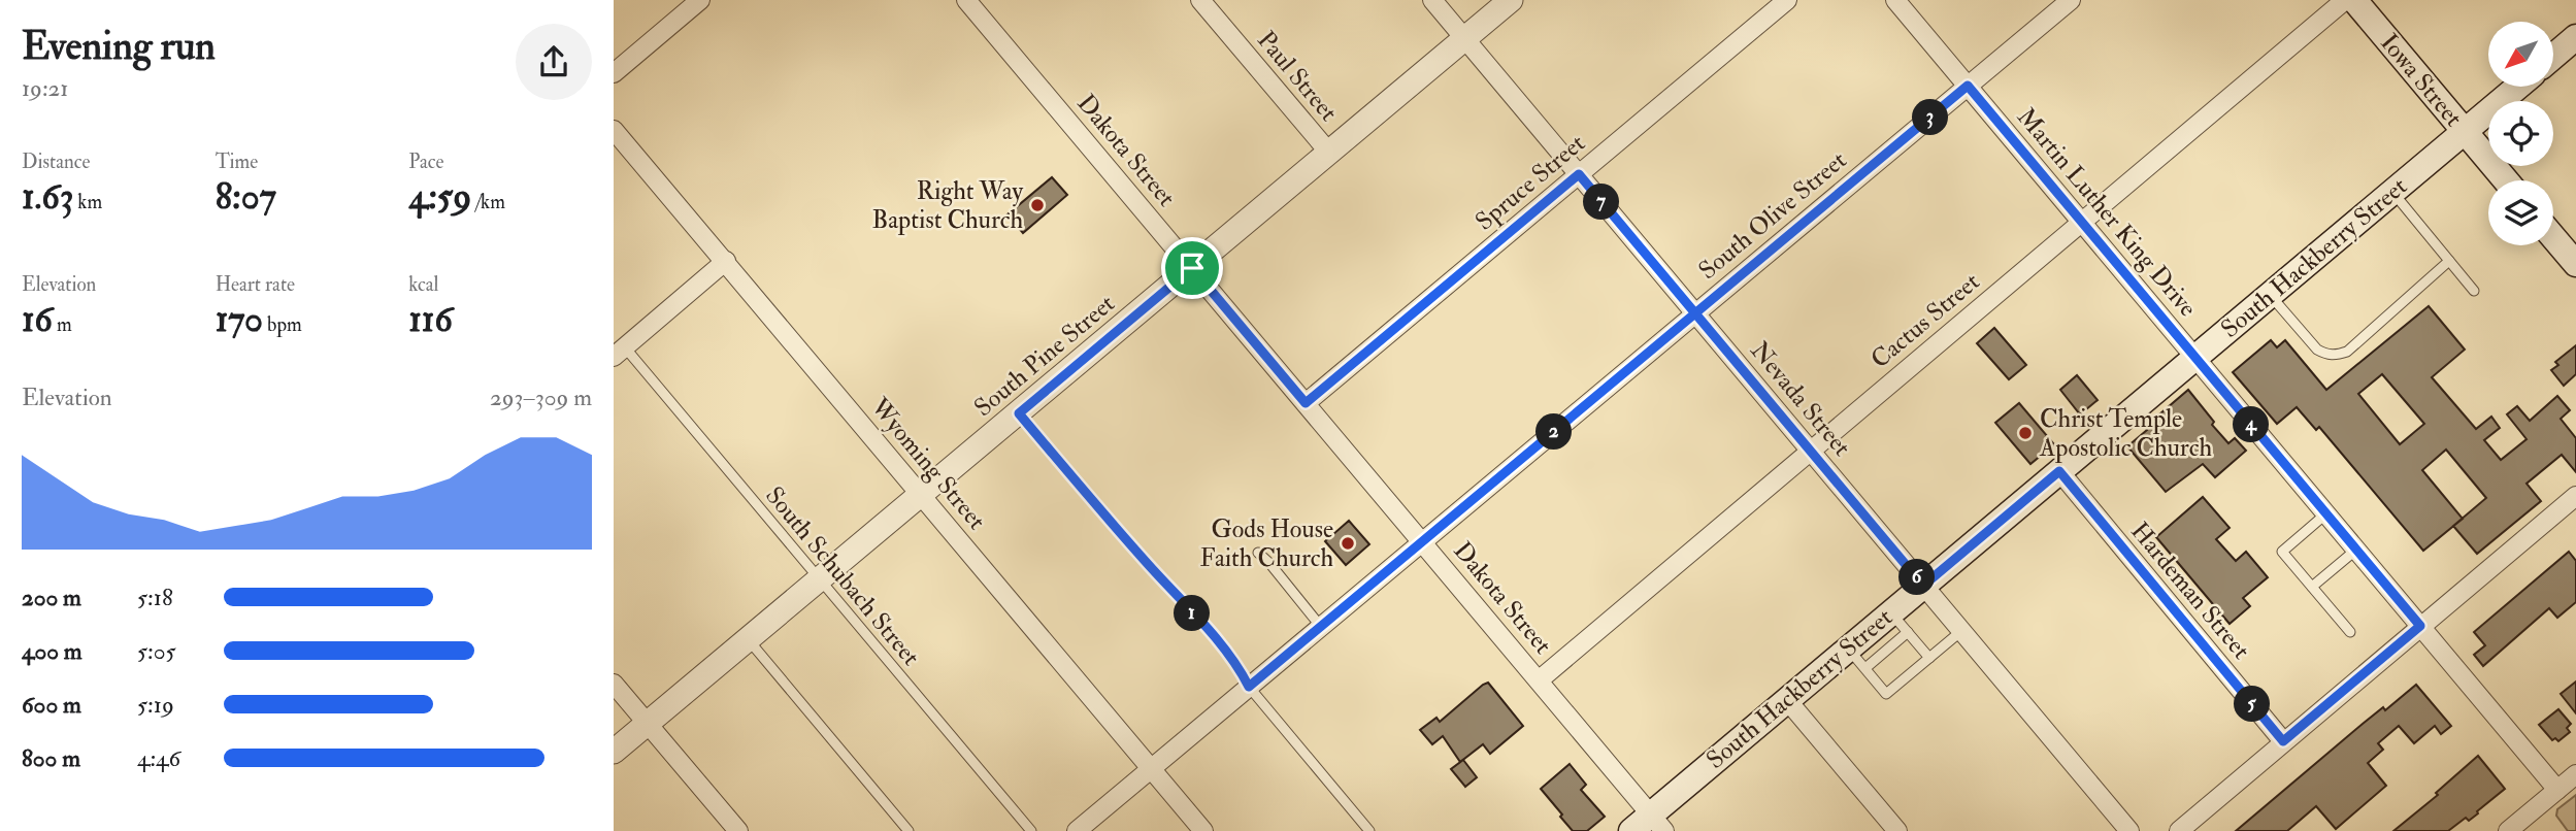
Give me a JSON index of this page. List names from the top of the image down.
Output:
{
  "streets": {
    "main road": ["Iowa Street", "South Hackberry Street"],
    "street": [
      "Paul Street",
      "Dakota Street",
      "Spruce Street",
      "Martin Luther King Drive",
      "South Olive Street",
      "Cactus Street",
      "South Pine Street",
      "Nevada Street",
      "Wyoming Street",
      "Hardeman Street"
    ],
    "lane": ["South Schubach Street"]
  },
  "crossings": [
    ["Paul Street", "South Pine Street"],
    ["Iowa Street", "South Hackberry Street"],
    ["Dakota Street", "Spruce Street"],
    ["Dakota Street", "South Olive Street"],
    ["Dakota Street", "South Hackberry Street"],
    ["Dakota Street", "Cactus Street"],
    ["Dakota Street", "South Pine Street"],
    ["Spruce Street", "Nevada Street"],
    ["Martin Luther King Drive", "South Olive Street"],
    ["Martin Luther King Drive", "South Hackberry Street"],
    ["Martin Luther King Drive", "Cactus Street"],
    ["South Olive Street", "Nevada Street"],
    ["South Olive Street", "Wyoming Street"],
    ["South Hackberry Street", "Nevada Street"],
    ["South Hackberry Street", "Hardeman Street"],
    ["Cactus Street", "Nevada Street"],
    ["South Pine Street", "Nevada Street"],
    ["South Pine Street", "Wyoming Street"],
    ["South Pine Street", "South Schubach Street"]
  ],
  "places": ["Right Way Baptist Church", "Christ Temple Apostolic Church", "Gods House Faith Church"],
  "north": "bottom left",
  "page": {
    "heading": ["Evening run", "19:21"],
    "pins": [
      "3",
      "7",
      "4",
      "2",
      "6",
      "1",
      "5"
    ],
    "stats": [
      ["Distance", "1.63 km"],
      ["Time", "8:07"],
      ["Pace", "4:59 /km"],
      ["Elevation", "16 m"],
      ["Heart rate", "170 bpm"],
      ["kcal", "116"]
    ],
    "chart": ["Elevation", "293–309 m"],
    "list": [
      {
        "name": "200 m",
        "note": "5:18"
      },
      {
        "name": "400 m",
        "note": "5:05"
      },
      {
        "name": "600 m",
        "note": "5:19"
      },
      {
        "name": "800 m",
        "note": "4:46"
      }
    ]
  }
}
